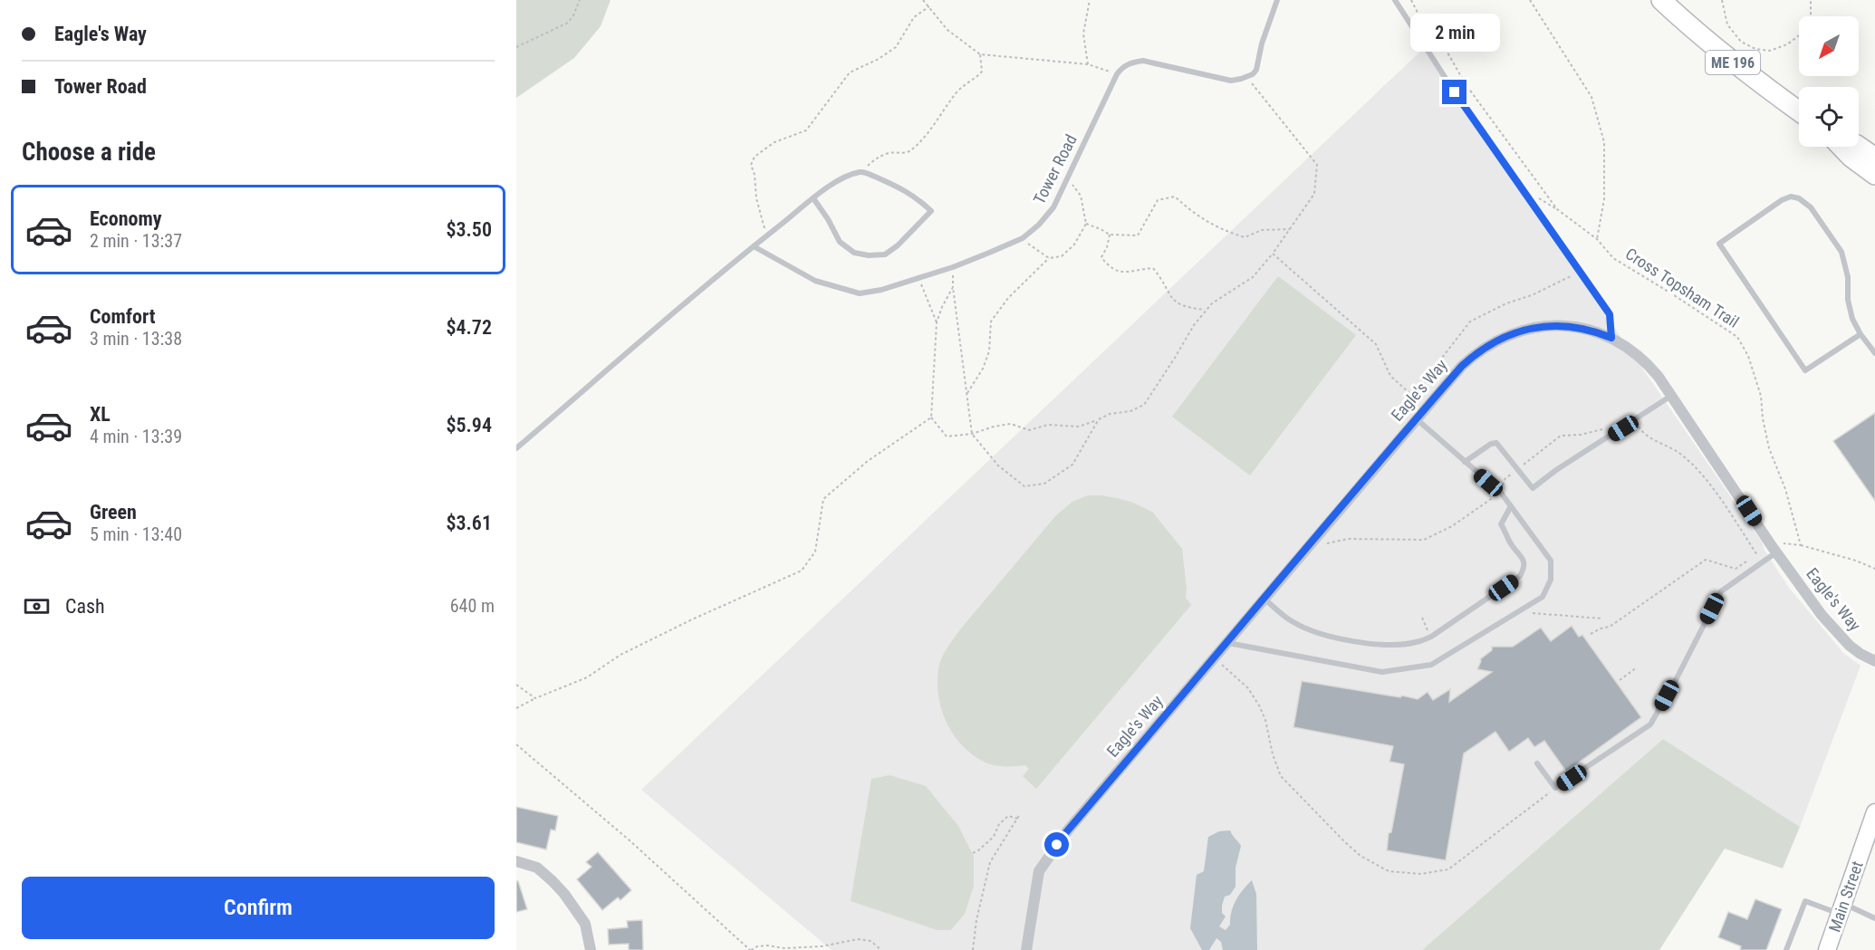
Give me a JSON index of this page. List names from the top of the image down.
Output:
{
  "streets": {
    "highway": ["ME 196"],
    "main road": ["Main Street"],
    "street": ["Eagle's Way"],
    "lane": ["Tower Road"],
    "path": ["Cross Topsham Trail"]
  },
  "north": "bottom left",
  "page": {
    "banner": ["Eagle's Way", "Tower Road"],
    "bubble": "2 min",
    "heading": "Choose a ride",
    "list": [
      {
        "name": "Economy",
        "note": "2 min · 13:37",
        "value": "$3.50"
      },
      {
        "name": "Comfort",
        "note": "3 min · 13:38",
        "value": "$4.72"
      },
      {
        "name": "XL",
        "note": "4 min · 13:39",
        "value": "$5.94"
      },
      {
        "name": "Green",
        "note": "5 min · 13:40",
        "value": "$3.61"
      }
    ],
    "pay": ["Cash", "640 m"],
    "buttons": "Confirm"
  }
}
